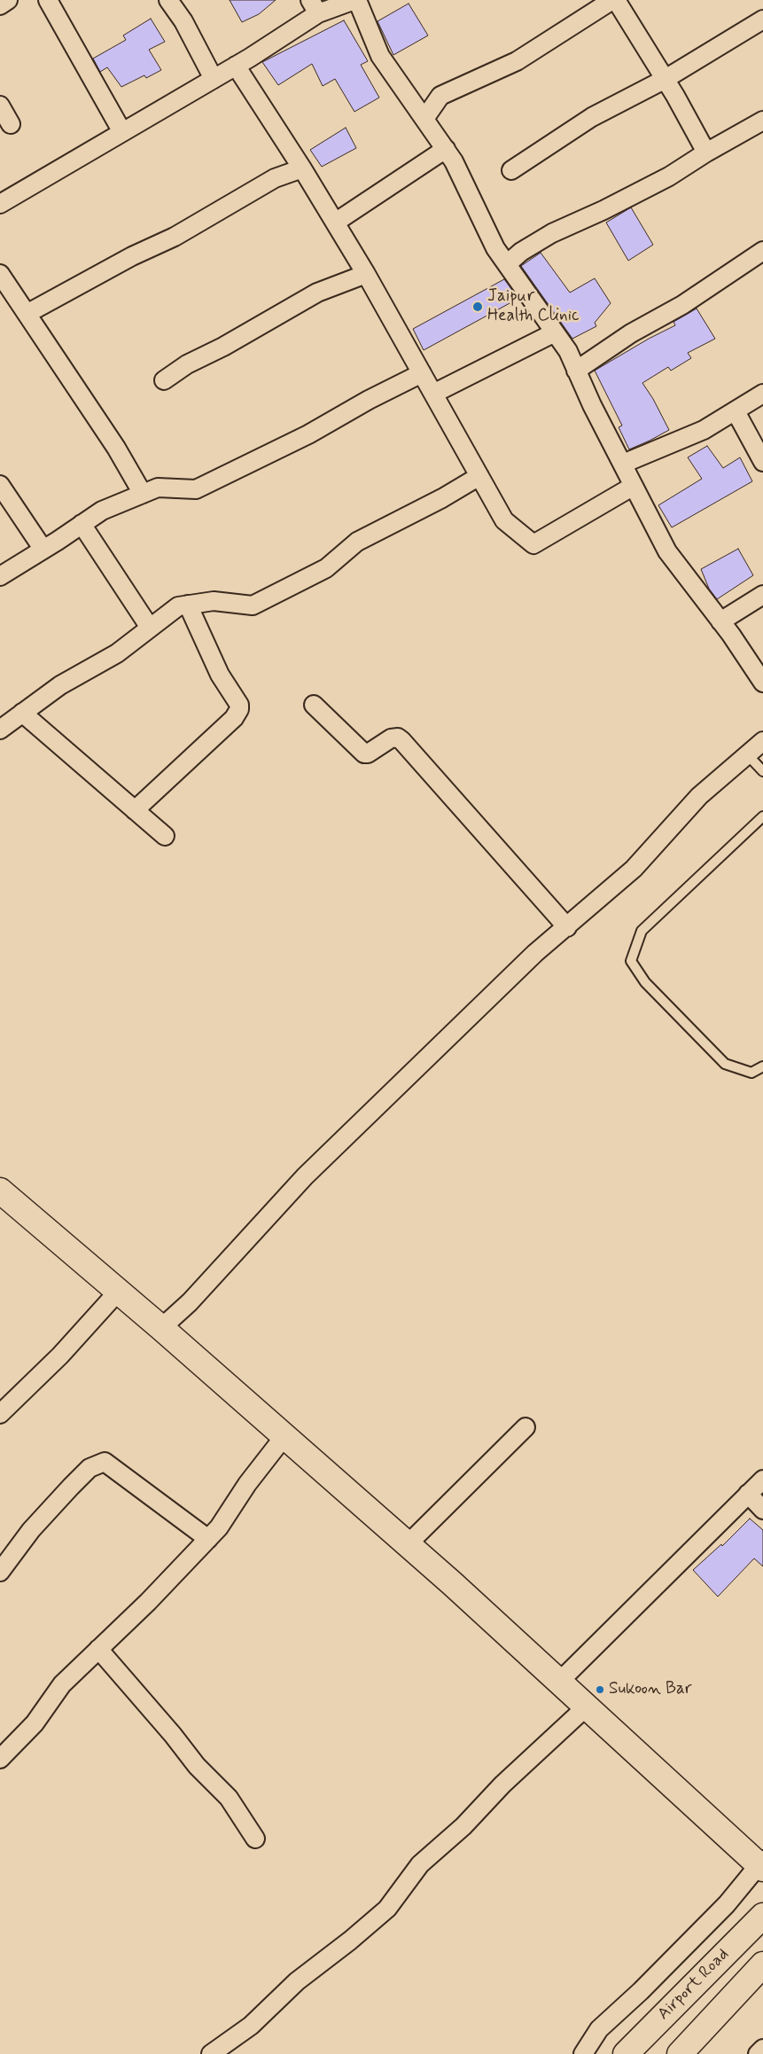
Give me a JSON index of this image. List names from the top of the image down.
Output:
{
  "streets": {
    "street": ["Airport Road"]
  },
  "places": ["Jaipur Health Clinic", "Sukoon Bar"]
}
